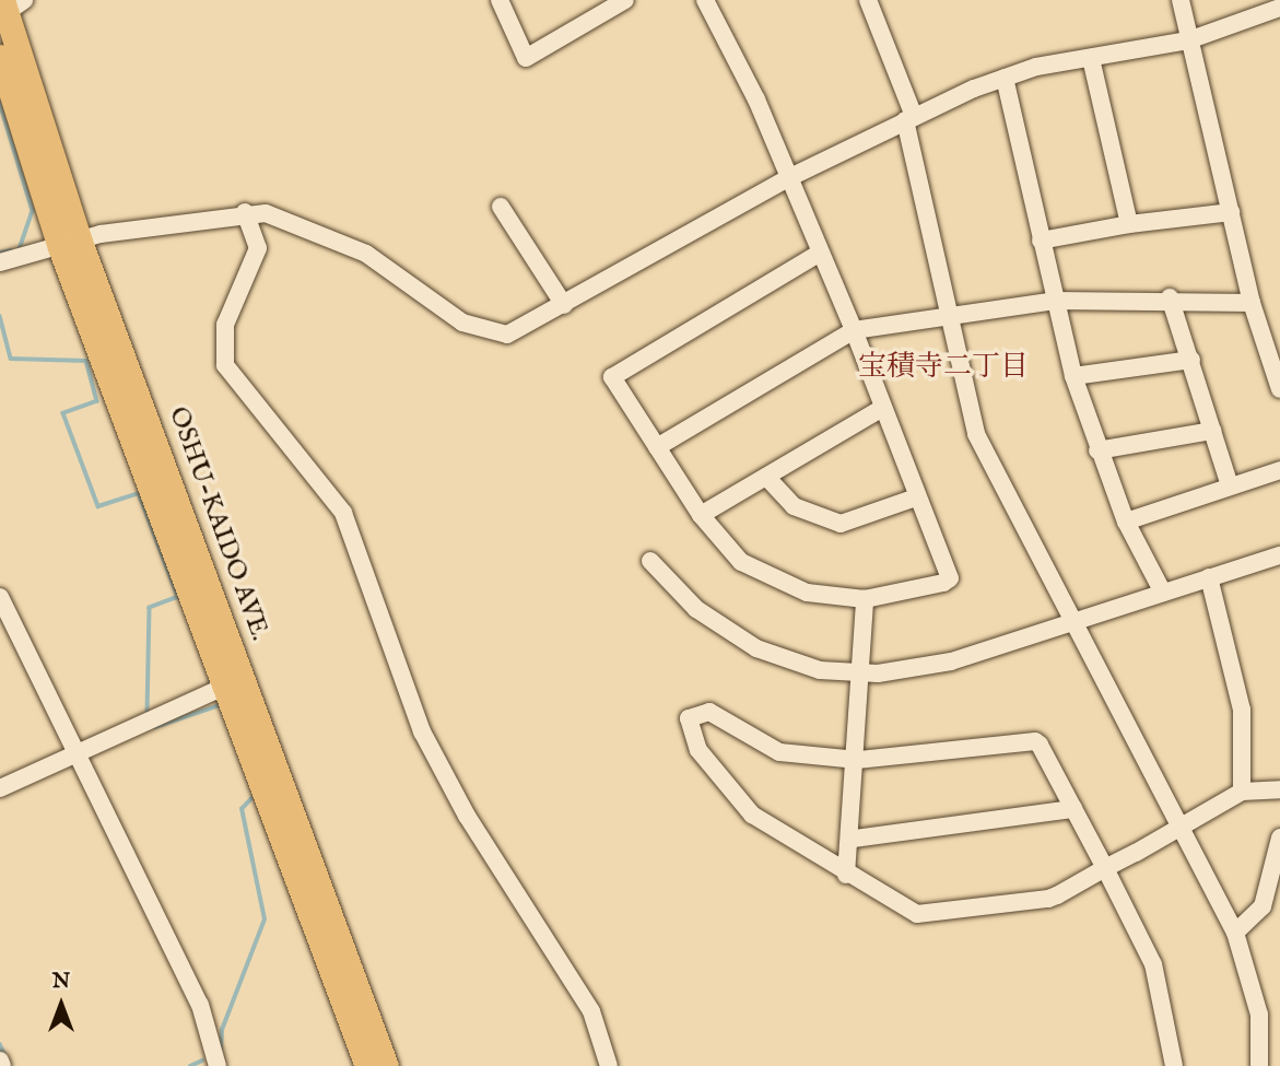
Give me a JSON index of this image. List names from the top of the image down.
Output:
{
  "streets": {
    "highway": ["OSHU-KAIDO AVE."]
  },
  "districts": ["宝積寺二丁目"],
  "north": "top"
}
